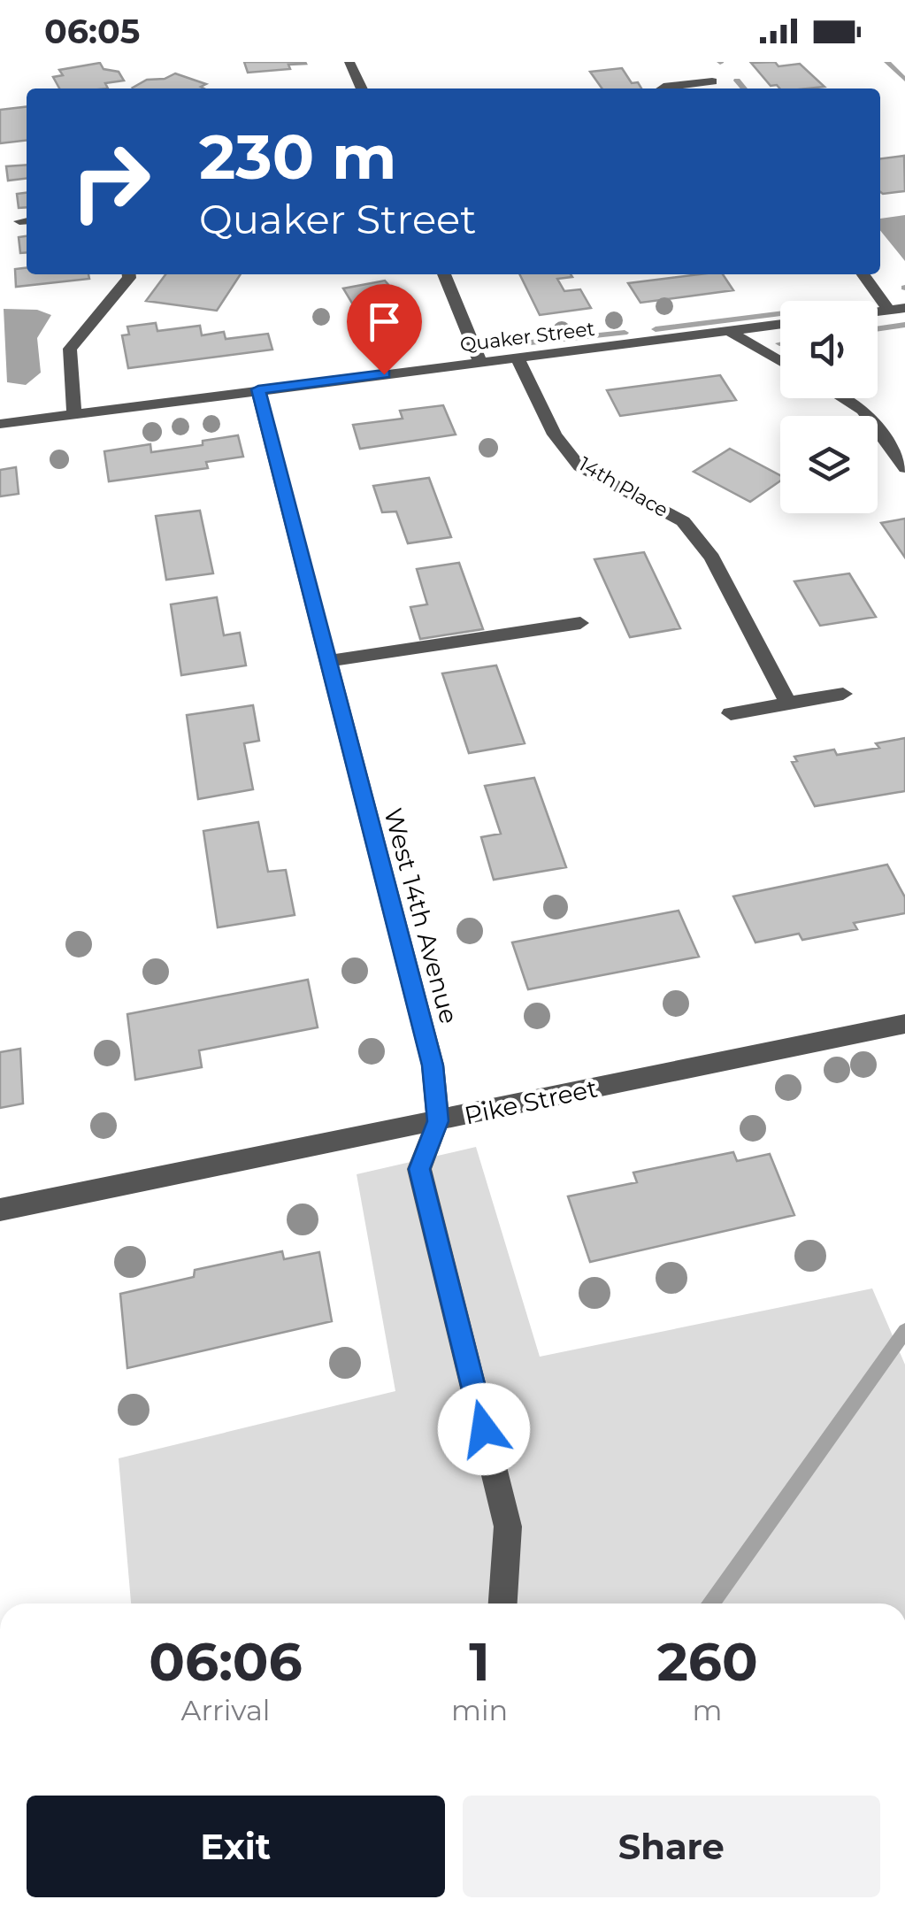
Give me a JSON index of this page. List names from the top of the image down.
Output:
{
  "streets": {
    "street": [
      "Quaker Street",
      "14th Place",
      "West 14th Avenue",
      "Pike Street"
    ]
  },
  "crossings": [
    ["Quaker Street", "14th Place"],
    ["Quaker Street", "West 14th Avenue"],
    ["West 14th Avenue", "Pike Street"]
  ],
  "page": {
    "status": "06:05",
    "turn": ["230 m", "Quaker Street"],
    "eta": [
      "06:06",
      "Arrival",
      "1",
      "min",
      "260",
      "m"
    ],
    "buttons": ["Exit", "Share"]
  }
}
